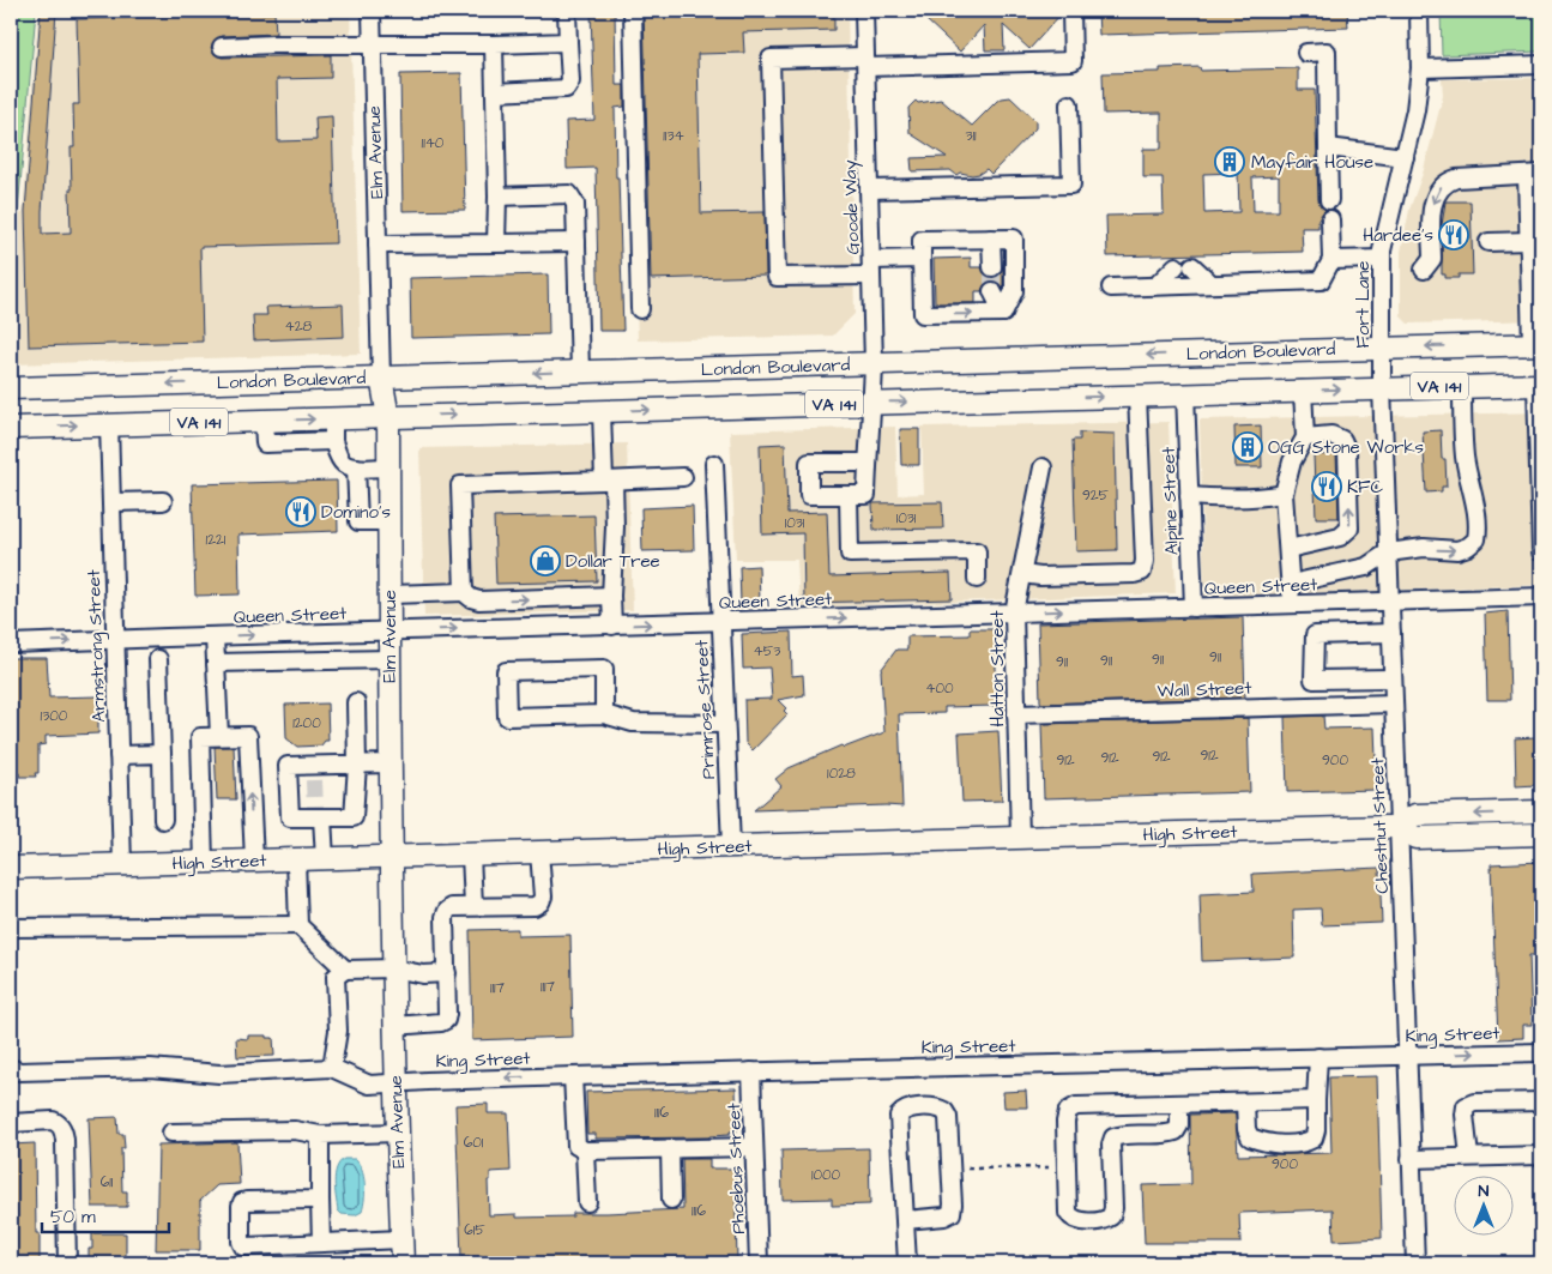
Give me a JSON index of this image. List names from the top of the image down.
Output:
{
  "streets": {
    "main road": [
      "Elm Avenue",
      "London Boulevard",
      "VA 141",
      "High Street"
    ],
    "street": [
      "Goode Way",
      "Fort Lane",
      "Alpine Street",
      "Queen Street",
      "Armstrong Street",
      "Hatton Street",
      "Wall Street",
      "Primrose Street",
      "Chestnut Street",
      "King Street",
      "Phoebus Street"
    ]
  },
  "crossings": [
    ["Elm Avenue", "London Boulevard"],
    ["Elm Avenue", "VA 141"],
    ["Elm Avenue", "Queen Street"],
    ["Elm Avenue", "High Street"],
    ["Elm Avenue", "King Street"],
    ["Goode Way", "London Boulevard"],
    ["Goode Way", "VA 141"],
    ["Fort Lane", "London Boulevard"],
    ["Fort Lane", "VA 141"],
    ["Fort Lane", "Chestnut Street"],
    ["VA 141", "Alpine Street"],
    ["VA 141", "Armstrong Street"],
    ["VA 141", "Chestnut Street"],
    ["Alpine Street", "Queen Street"],
    ["Queen Street", "Armstrong Street"],
    ["Queen Street", "Hatton Street"],
    ["Queen Street", "Primrose Street"],
    ["Queen Street", "Chestnut Street"],
    ["Armstrong Street", "High Street"],
    ["Hatton Street", "Wall Street"],
    ["Hatton Street", "High Street"],
    ["Wall Street", "Chestnut Street"],
    ["Primrose Street", "High Street"],
    ["Chestnut Street", "High Street"],
    ["Chestnut Street", "King Street"],
    ["King Street", "Phoebus Street"]
  ],
  "places": {
    "building": ["Mayfair House", "OGG Stone Works"],
    "restaurant": ["Hardee's", "KFC", "Domino's"],
    "shop": ["Dollar Tree"]
  },
  "house_numbers": [
    "1134",
    "311",
    "1140",
    "428",
    "925",
    "1031",
    "1031",
    "1221",
    "453",
    "911",
    "911",
    "911",
    "911",
    "400",
    "1300",
    "1200",
    "912",
    "912",
    "912",
    "912",
    "900",
    "1028",
    "1117",
    "1117",
    "1116",
    "601",
    "900",
    "1000",
    "611",
    "1116",
    "615"
  ],
  "scale_bar": "50 m",
  "north": "top"
}
